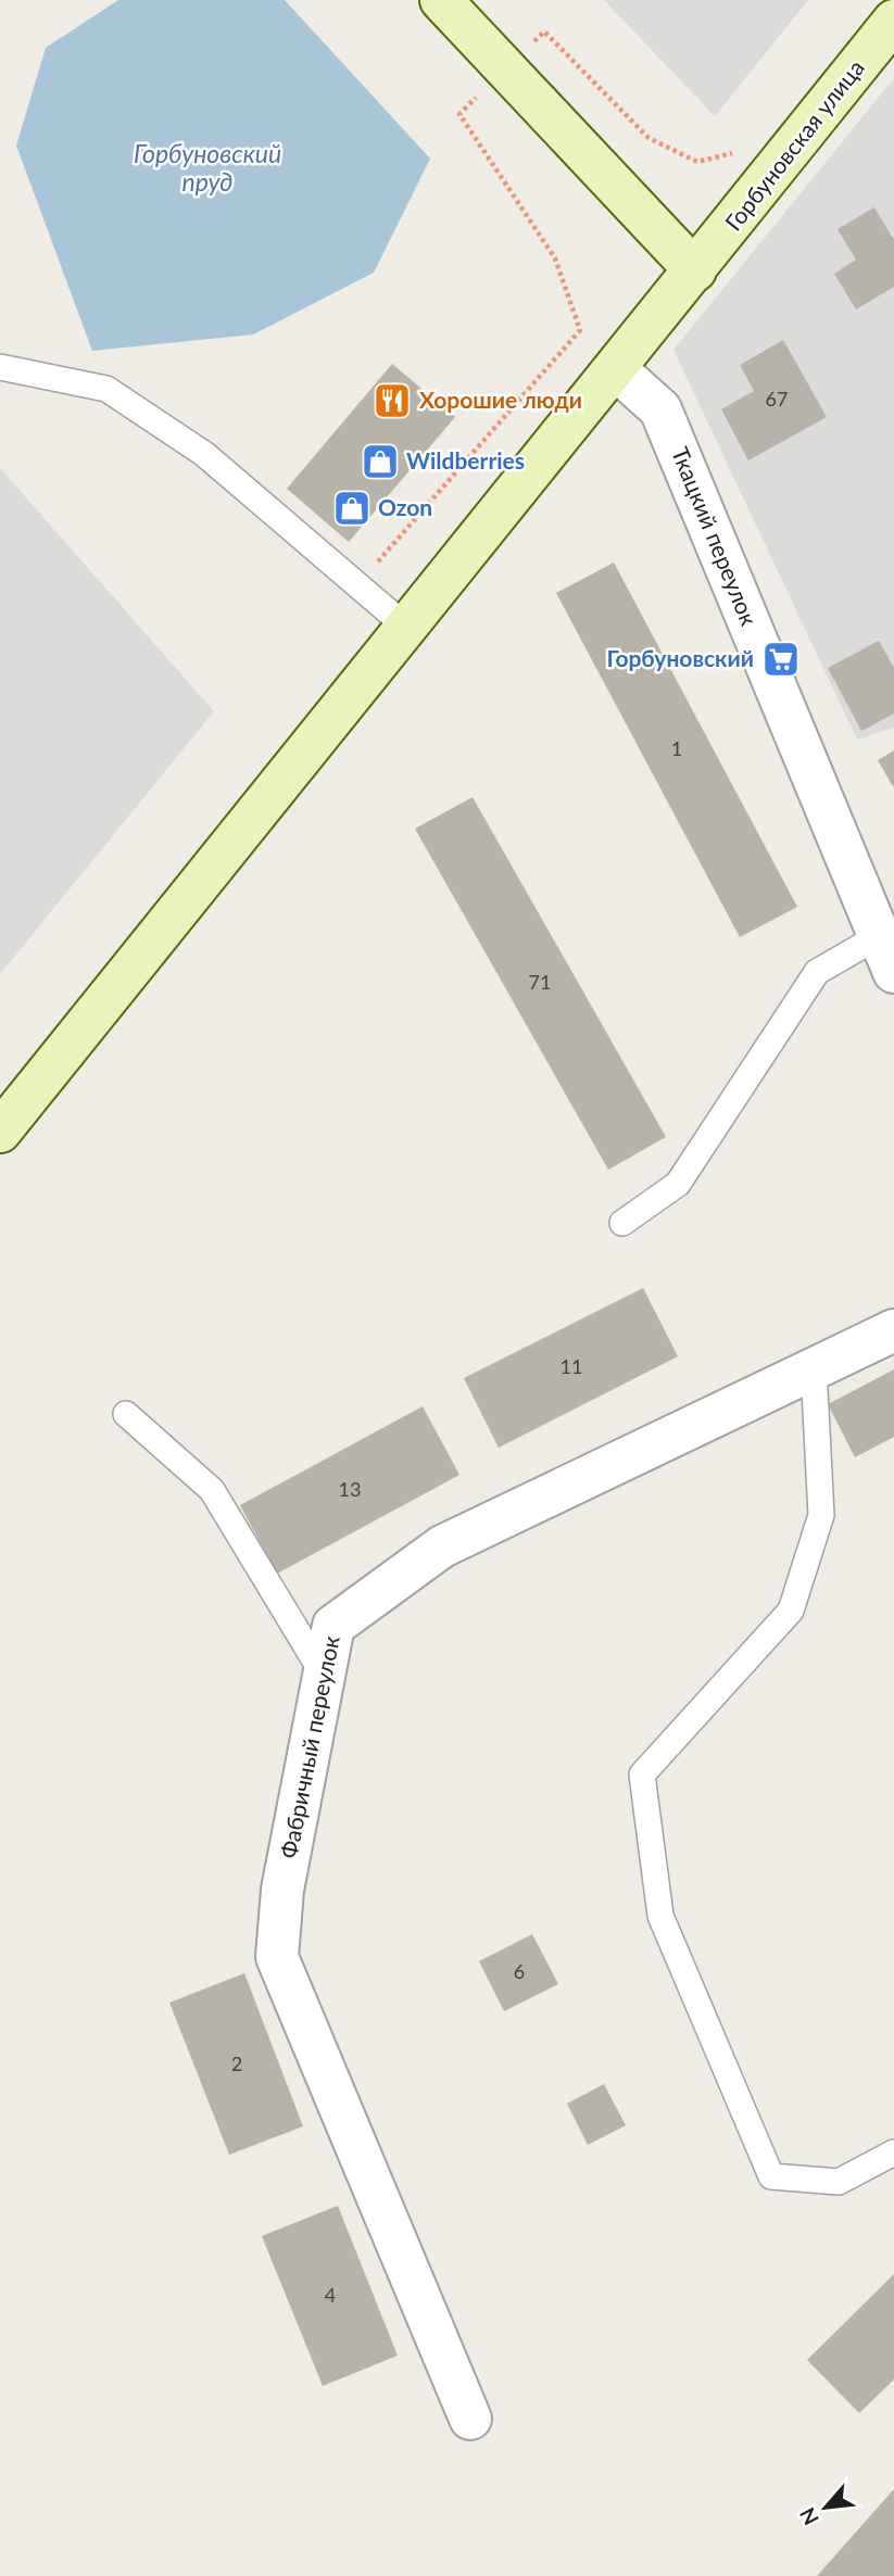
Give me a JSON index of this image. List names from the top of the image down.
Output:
{
  "streets": {
    "main road": ["Горбуновская улица"],
    "street": ["Ткацкий переулок", "Фабричный переулок"]
  },
  "crossings": [
    ["Горбуновская улица", "Ткацкий переулок"]
  ],
  "water": ["Горбуновский пруд"],
  "places": {
    "restaurant": ["Хорошие люди"],
    "shop": ["Wildberries", "Ozon"],
    "supermarket": ["Горбуновский"]
  },
  "house_numbers": [
    "67",
    "1",
    "71",
    "11",
    "13",
    "6",
    "2",
    "4"
  ],
  "north": "bottom left"
}
